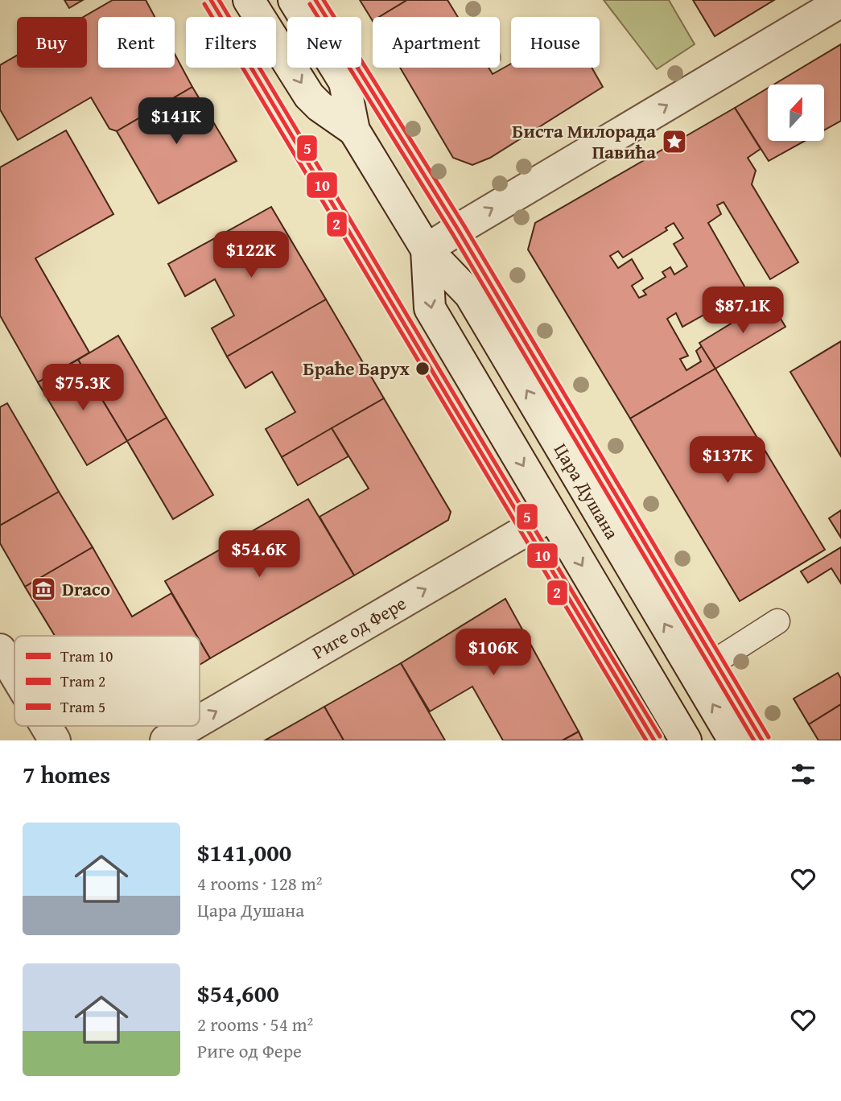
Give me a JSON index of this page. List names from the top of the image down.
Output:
{
  "streets": {
    "main road": ["Цара Душана", "Риге од Фере"]
  },
  "crossings": [
    ["Цара Душана", "Риге од Фере"]
  ],
  "one_way": ["Риге од Фере"],
  "places": {
    "place": ["Биста Милорада Павића"],
    "other": ["Браће Барух"],
    "museum": ["Draco"]
  },
  "lines": ["tram line 10", "tram line 5", "tram line 2"],
  "legend": ["Tram 10", "Tram 2", "Tram 5"],
  "north": "top",
  "page": {
    "chip": [
      "Buy",
      "Rent",
      "Filters",
      "New",
      "Apartment",
      "House"
    ],
    "price": [
      "$141K",
      "$122K",
      "$87.1K",
      "$75.3K",
      "$137K",
      "$54.6K",
      "$106K"
    ],
    "heading": "7 homes",
    "list": [
      {
        "name": "$141,000",
        "note": "4 rooms · 128 m² · Цара Душана"
      },
      {
        "name": "$54,600",
        "note": "2 rooms · 54 m² · Риге од Фере"
      }
    ]
  }
}
